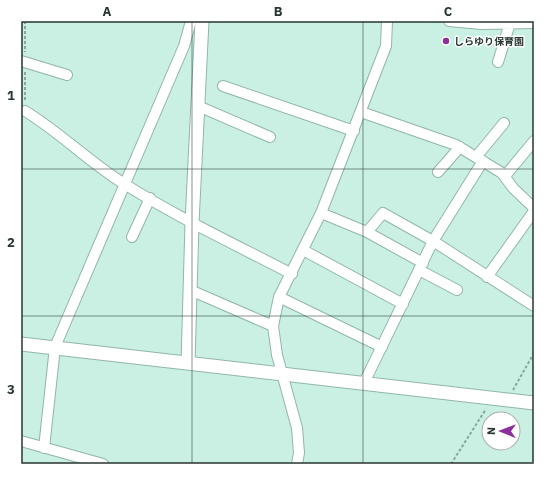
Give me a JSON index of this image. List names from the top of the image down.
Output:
{
  "places": ["しらゆり保育園"],
  "north": "left",
  "grid": {
    "columns": ["A", "B", "C"],
    "rows": ["1", "2", "3"]
  }
}
